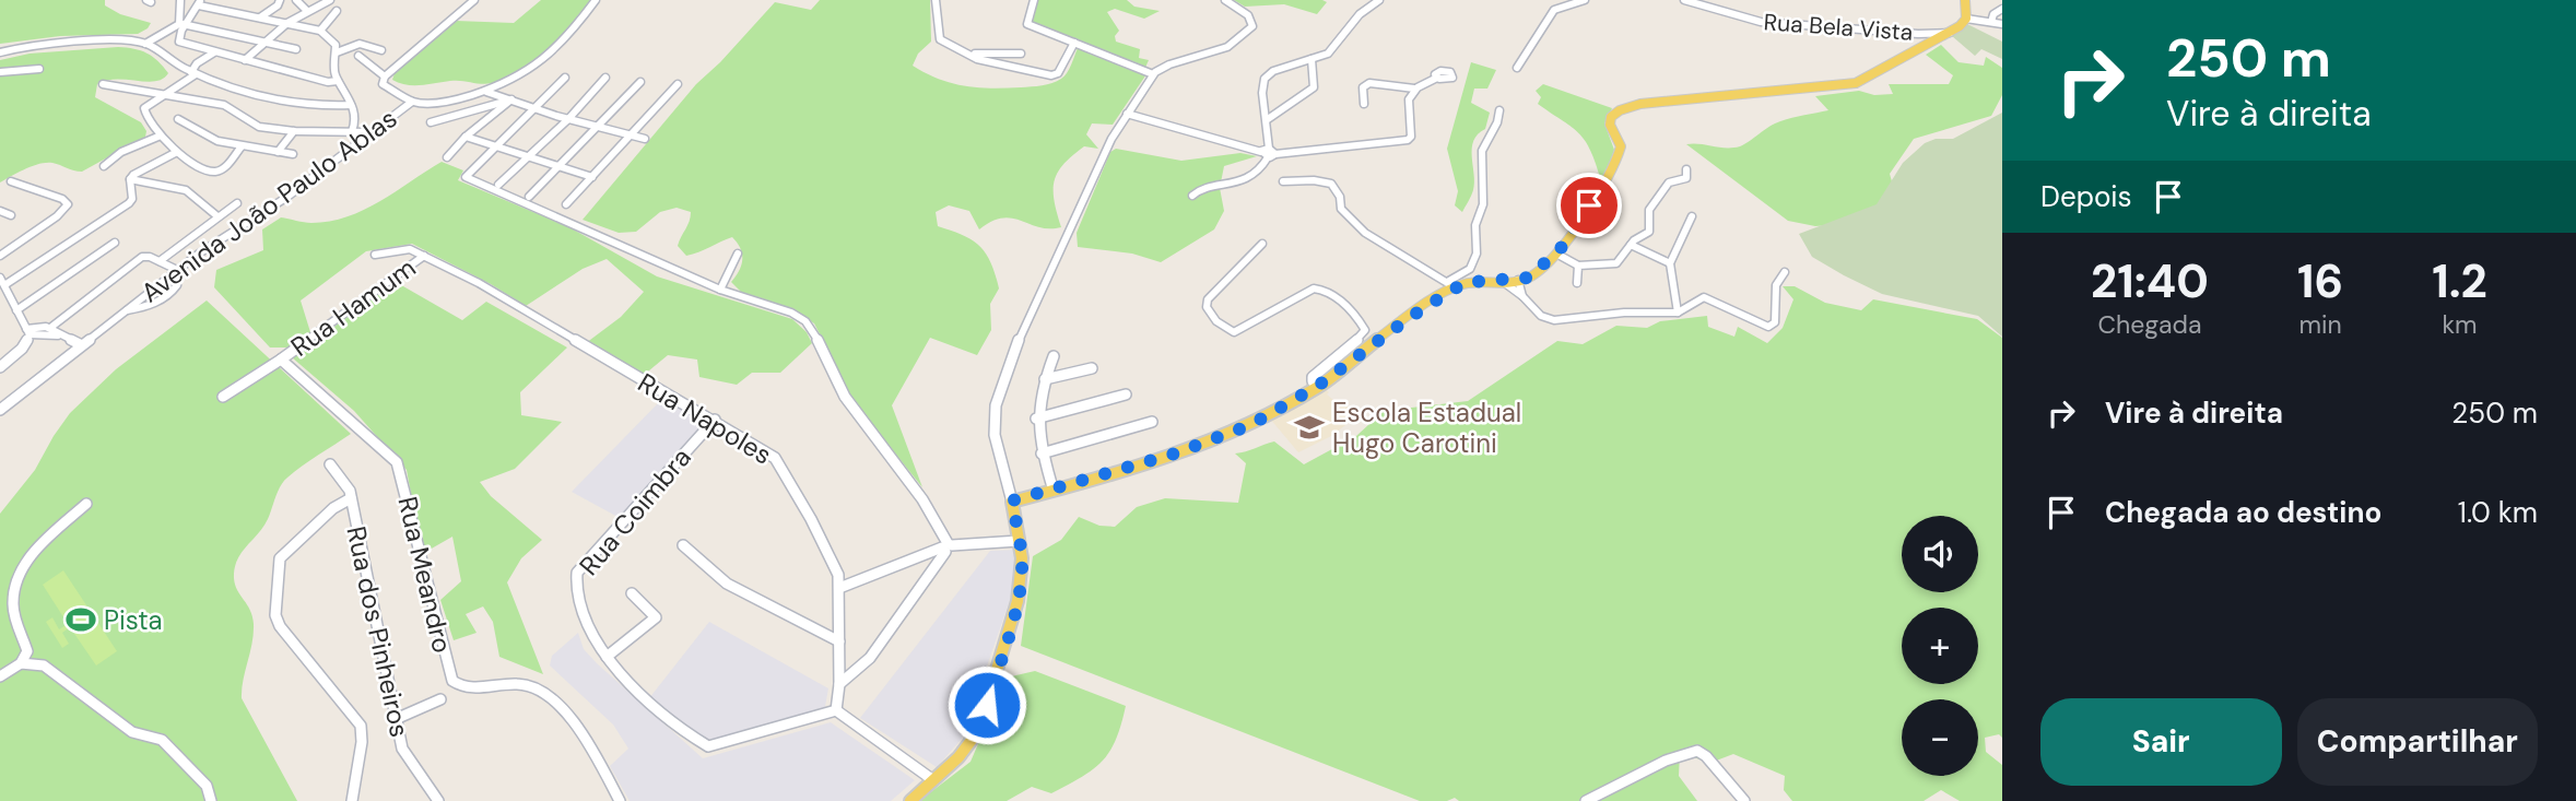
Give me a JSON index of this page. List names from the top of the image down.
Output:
{
  "streets": {
    "street": [
      "Rua Bela Vista",
      "Avenida João Paulo Ablas",
      "Rua Hamum",
      "Rua Napoles",
      "Rua Coimbra",
      "Rua Meandro",
      "Rua dos Pinheiros"
    ]
  },
  "crossings": [
    ["Rua Hamum", "Rua Napoles"],
    ["Rua Hamum", "Rua Meandro"],
    ["Rua Napoles", "Rua Coimbra"]
  ],
  "places": {
    "school or university": ["Escola Estadual Hugo Carotini"],
    "sports": ["Pista"]
  },
  "page": {
    "turn": ["250 m", "Vire à direita"],
    "then": "Depois",
    "eta": [
      "21:40",
      "Chegada",
      "16",
      "min",
      "1.2",
      "km"
    ],
    "list": [
      {
        "name": "Vire à direita",
        "value": "250 m"
      },
      {
        "name": "Chegada ao destino",
        "value": "1.0 km"
      }
    ],
    "map_buttons": ["+", "−"],
    "buttons": ["Sair", "Compartilhar"]
  }
}
